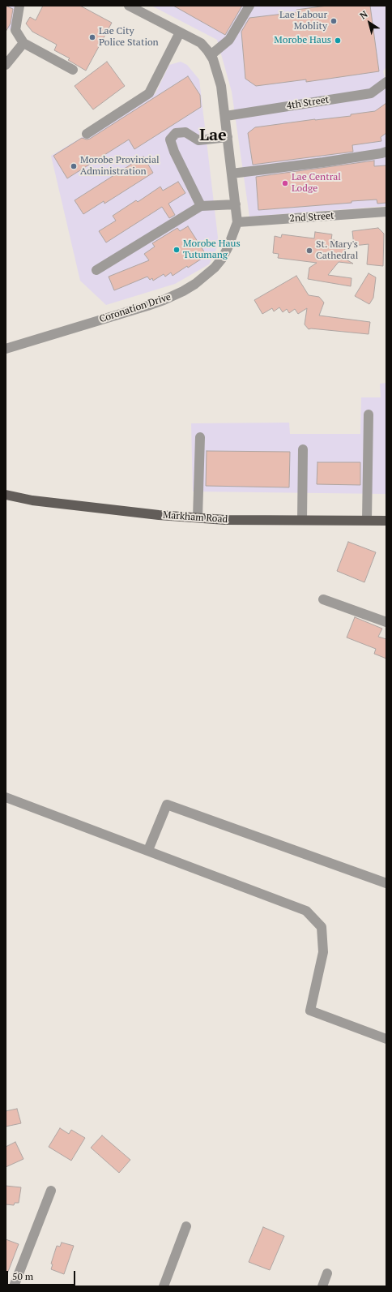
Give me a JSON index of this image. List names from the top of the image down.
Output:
{
  "streets": {
    "main road": ["Markham Road"],
    "street": ["4th Street", "2nd Street", "Coronation Drive"]
  },
  "crossings": [
    ["4th Street", "Coronation Drive"],
    ["2nd Street", "Coronation Drive"]
  ],
  "districts": ["Lae"],
  "places": [
    "Lae Labour Moblity",
    "Lae City Police Station",
    "Morobe Haus",
    "Morobe Provincial Administration",
    "Lae Central Lodge",
    "Morobe Haus Tutumang",
    "St. Mary's Cathedral"
  ],
  "scale_bar": "50 m",
  "north": "top left"
}
